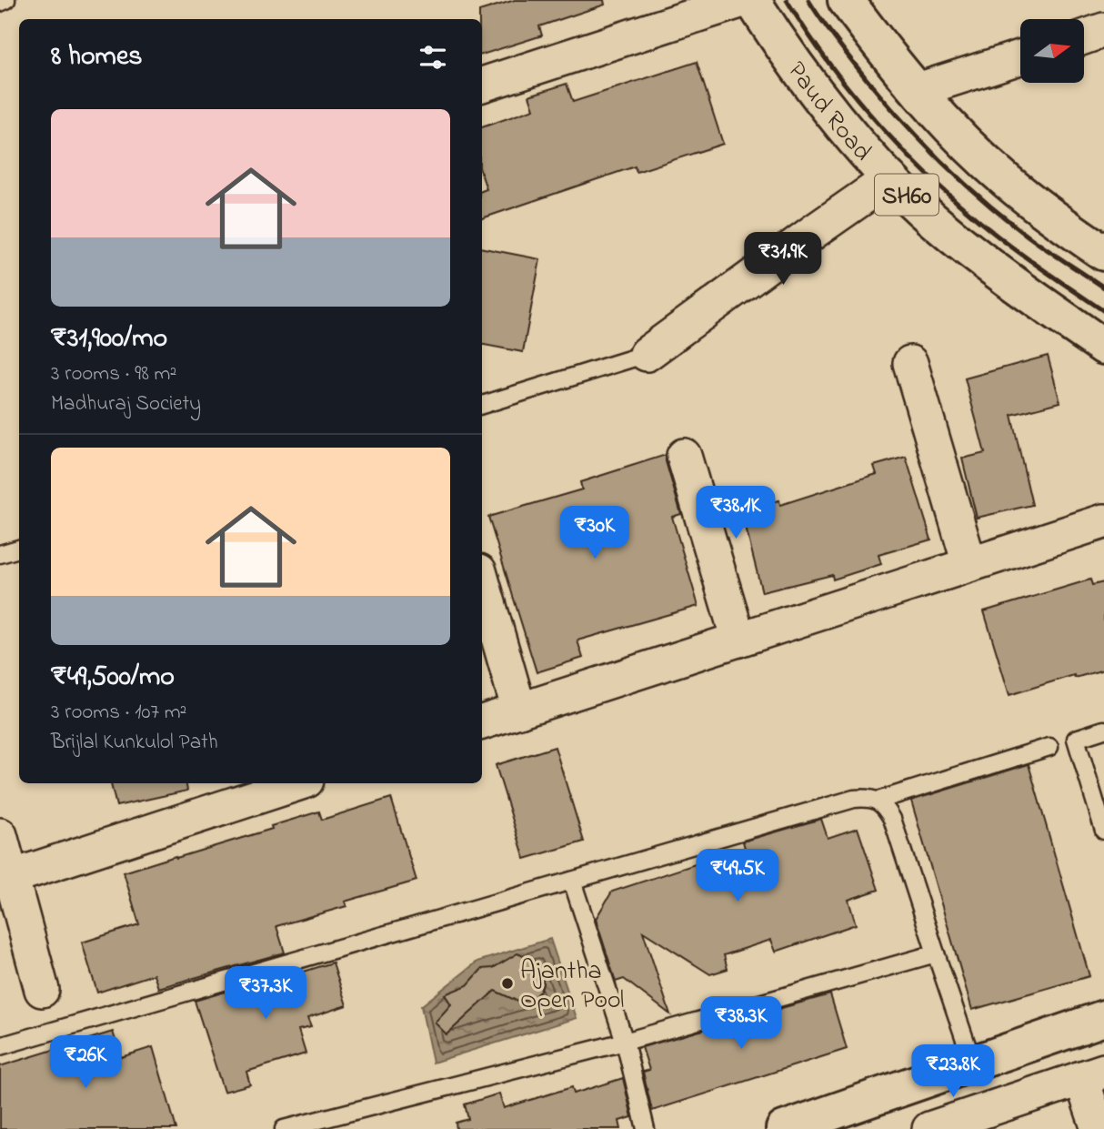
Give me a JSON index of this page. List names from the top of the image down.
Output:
{
  "streets": {
    "main road": ["Paud Road", "SH60"]
  },
  "places": ["Ajantha Open Pool"],
  "north": "right",
  "page": {
    "heading": "8 homes",
    "list": [
      {
        "name": "₹31,900/mo",
        "note": "3 rooms · 98 m² · Madhuraj Society"
      },
      {
        "name": "₹49,500/mo",
        "note": "3 rooms · 107 m² · Brijlal Kunkulol Path"
      }
    ],
    "price": [
      "₹31.9K",
      "₹38.1K",
      "₹30K",
      "₹49.5K",
      "₹37.3K",
      "₹38.3K",
      "₹26K",
      "₹23.8K"
    ]
  }
}
